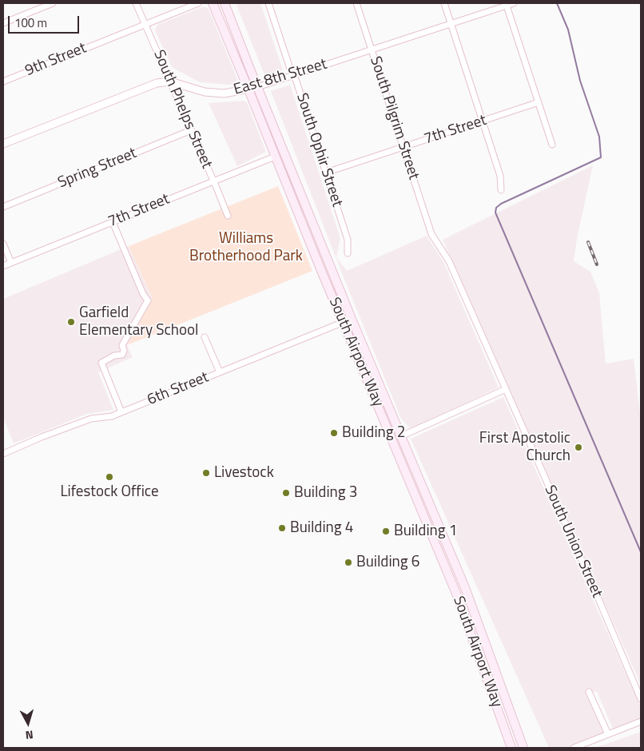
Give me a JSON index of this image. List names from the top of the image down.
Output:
{
  "streets": {
    "main road": ["South Airport Way"],
    "street": [
      "9th Street",
      "East 8th Street",
      "South Phelps Street",
      "South Pilgrim Street",
      "7th Street",
      "South Ophir Street",
      "Spring Street",
      "6th Street",
      "South Union Street"
    ]
  },
  "crossings": [
    ["9th Street", "South Phelps Street"],
    ["East 8th Street", "South Phelps Street"],
    ["East 8th Street", "South Pilgrim Street"],
    ["East 8th Street", "South Ophir Street"],
    ["East 8th Street", "South Airport Way"],
    ["South Phelps Street", "7th Street"],
    ["South Phelps Street", "Spring Street"],
    ["South Pilgrim Street", "7th Street"],
    ["South Pilgrim Street", "South Union Street"],
    ["7th Street", "South Ophir Street"],
    ["7th Street", "South Airport Way"],
    ["South Airport Way", "6th Street"]
  ],
  "parks": ["Williams Brotherhood Park"],
  "places": [
    "Garfield Elementary School",
    "Building 2",
    "First Apostolic Church",
    "Livestock",
    "Lifestock Office",
    "Building 3",
    "Building 4",
    "Building 1",
    "Building 6"
  ],
  "scale_bar": "100 m",
  "north": "bottom"
}
